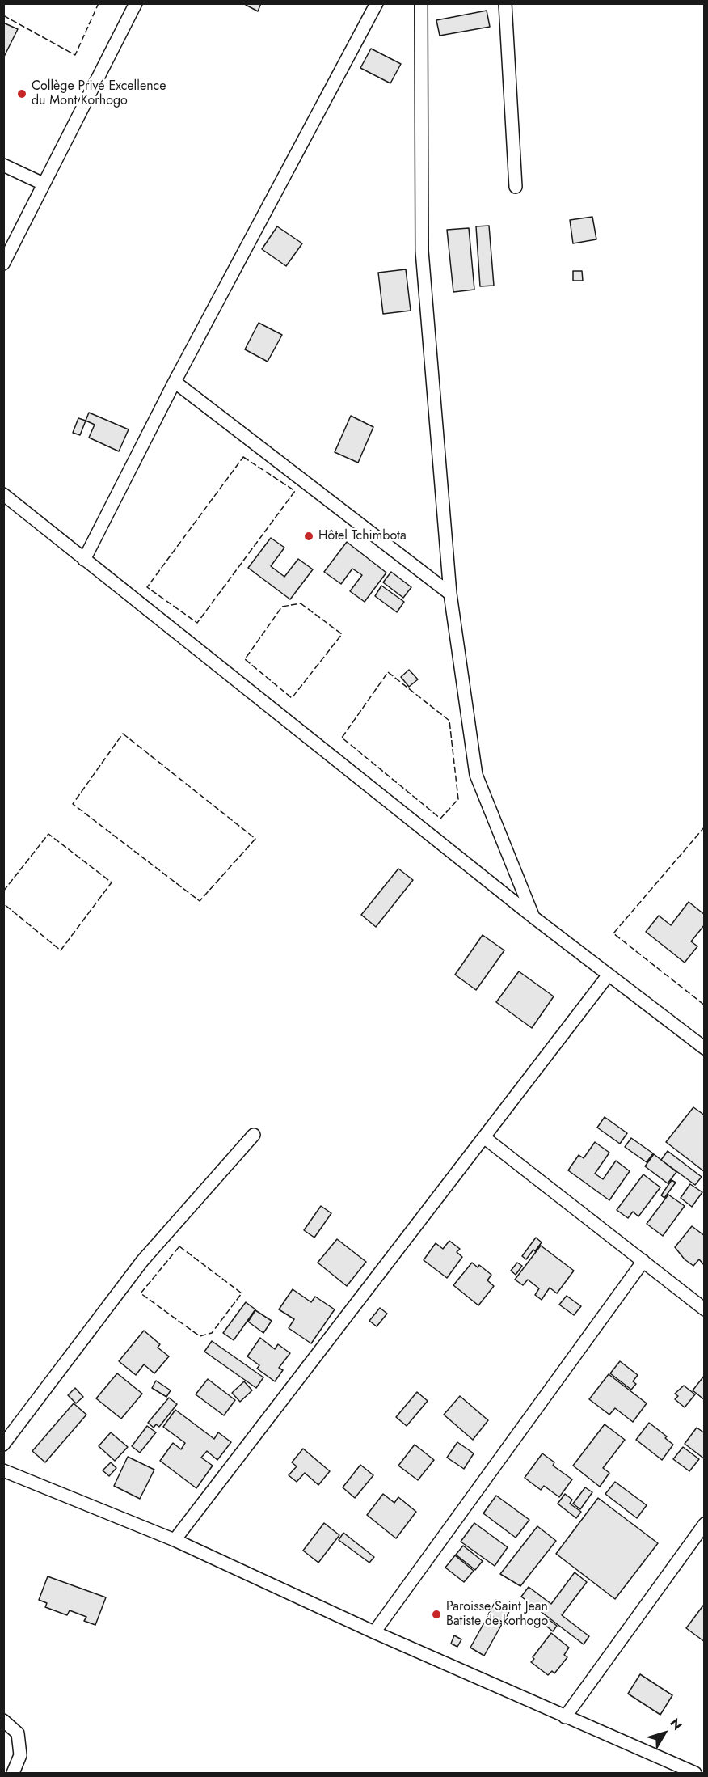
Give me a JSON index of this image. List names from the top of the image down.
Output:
{
  "places": ["Collège Privé Excellence du Mont Korhogo", "Hôtel Tchimbota", "Paroisse Saint Jean Batiste de korhogo"],
  "north": "top right"
}
